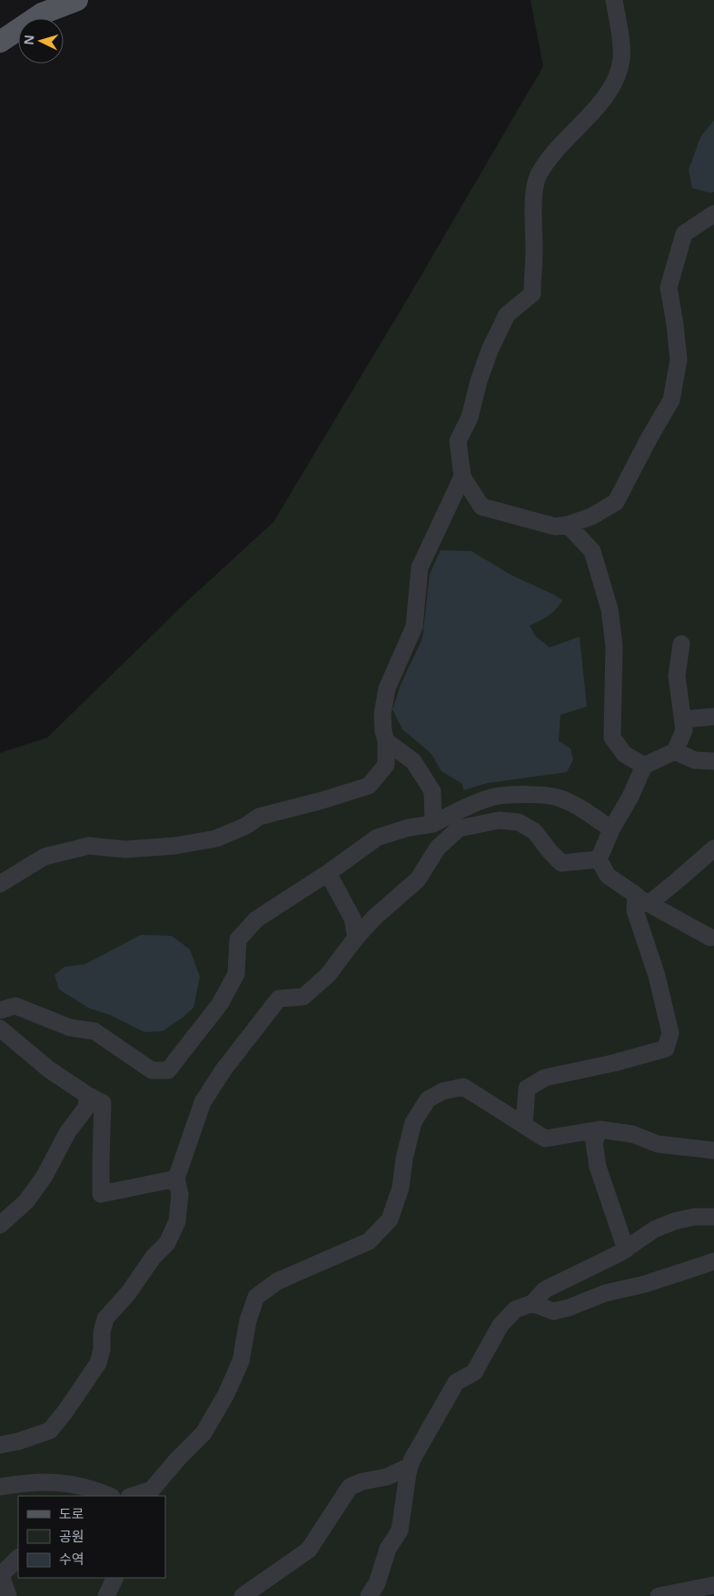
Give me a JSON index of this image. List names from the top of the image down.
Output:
{
  "legend": ["도로", "공원", "수역"],
  "north": "left"
}
